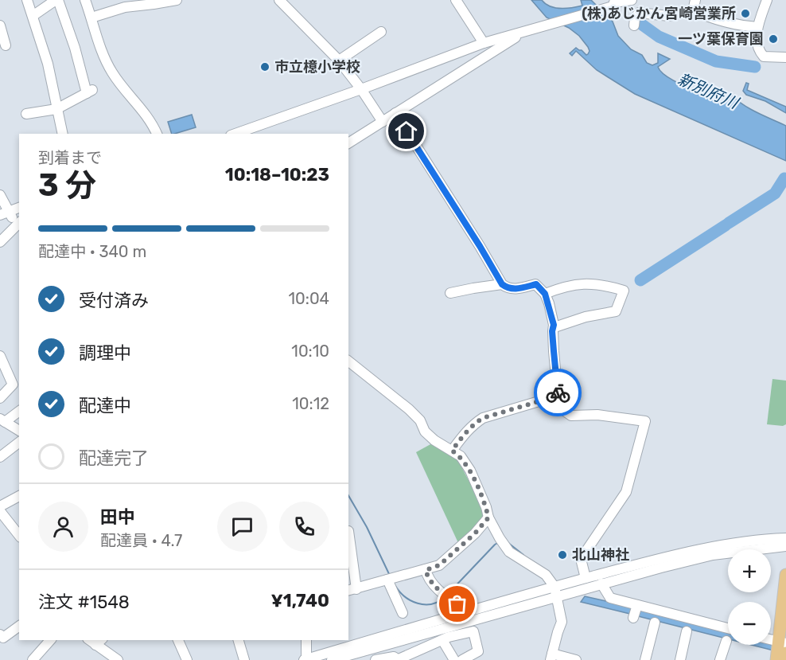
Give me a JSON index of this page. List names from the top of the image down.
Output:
{
  "water": ["新別府川"],
  "places": [
    "(株)あじかん宮崎営業所",
    "一ツ葉保育園",
    "市立檍小学校",
    "北山神社"
  ],
  "page": {
    "heading": ["3 分", "到着まで", "10:18–10:23"],
    "panel": [
      "田中",
      "配達員 · 4.7",
      "注文 #1548",
      "¥1,740"
    ],
    "bar": "配達中 · 340 m",
    "list": [
      ["受付済み", "10:04"],
      ["調理中", "10:10"],
      ["配達中", "10:12"],
      "配達完了"
    ],
    "map_buttons": ["+", "−"]
  }
}
